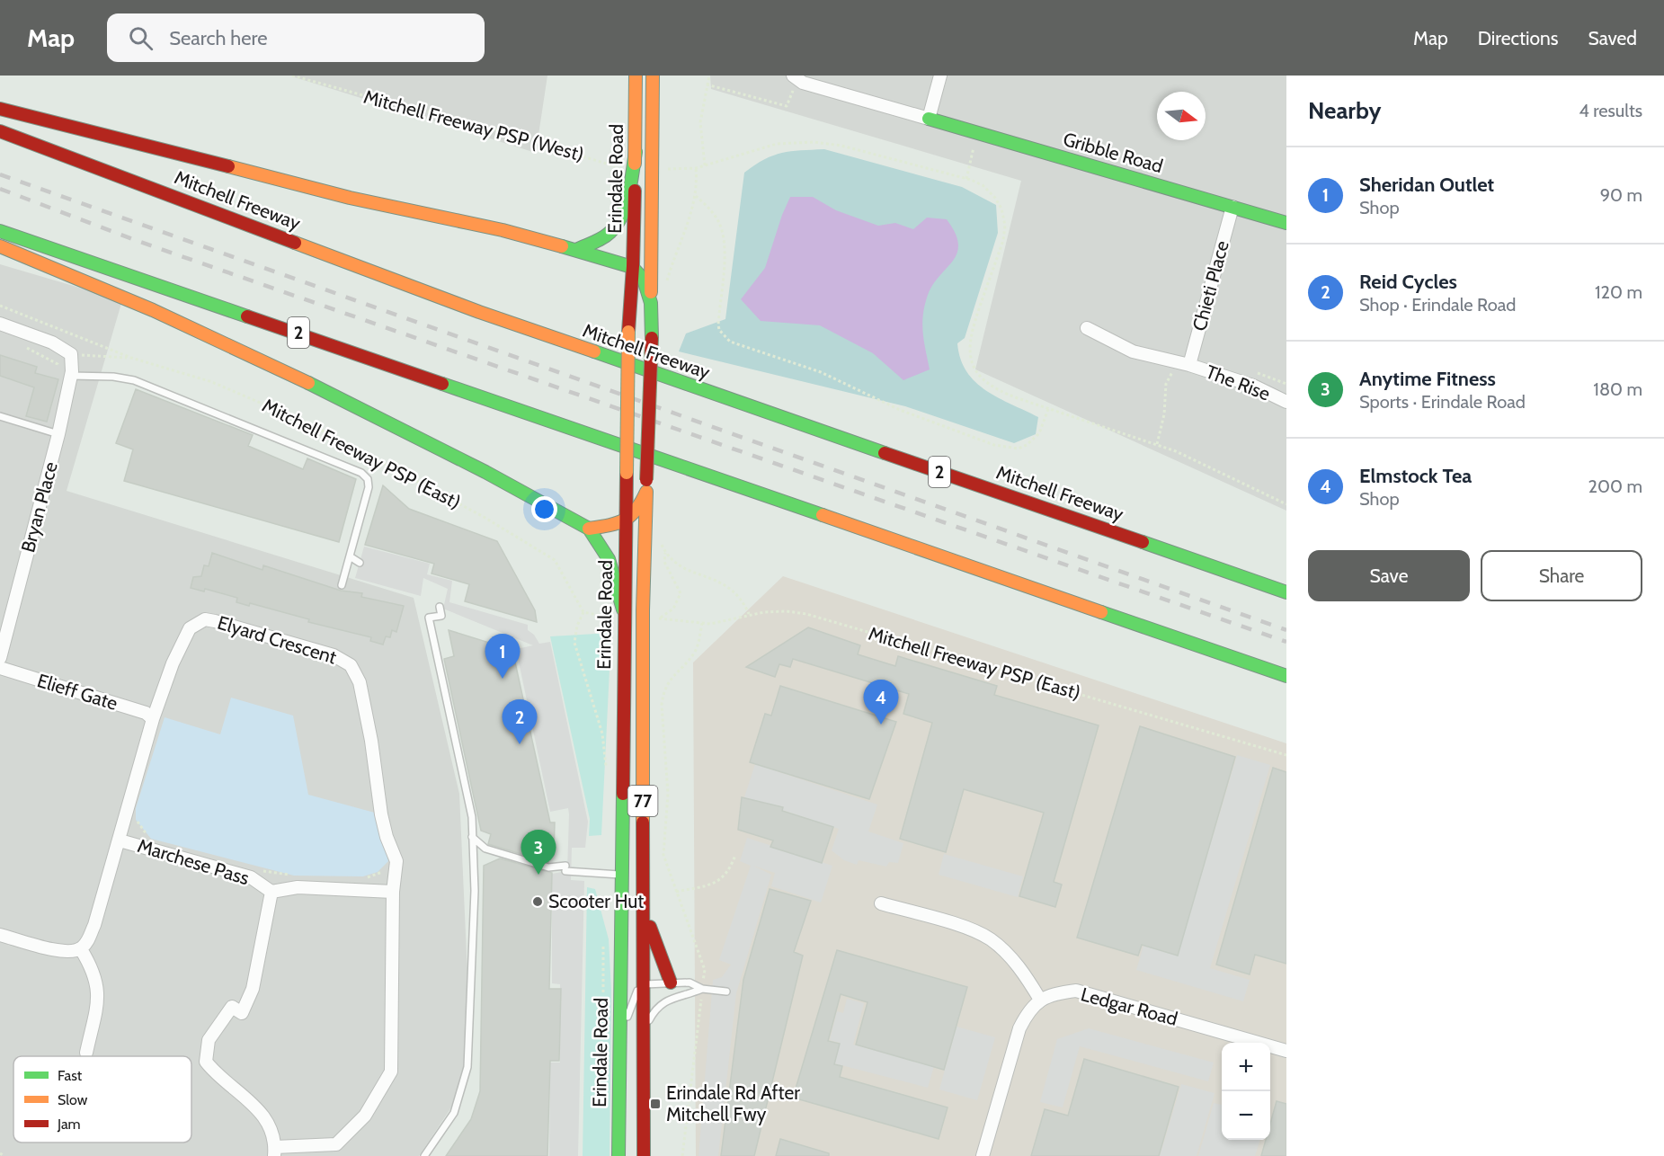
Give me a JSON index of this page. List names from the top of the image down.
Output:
{
  "streets": {
    "main road": [
      "Gribble Road",
      "Erindale Road",
      "Mitchell Freeway",
      "2",
      "77"
    ],
    "street": [
      "Chieti Place",
      "The Rise",
      "Bryan Place",
      "Elyard Crescent",
      "Elieff Gate",
      "Marchese Pass",
      "Ledgar Road"
    ],
    "path": ["Mitchell Freeway PSP (West)", "Mitchell Freeway PSP (East)"]
  },
  "crossings": [
    ["Gribble Road", "Chieti Place"],
    ["Chieti Place", "The Rise"],
    ["Elyard Crescent", "Elieff Gate"],
    ["Elyard Crescent", "Marchese Pass"]
  ],
  "places": {
    "other": ["Scooter Hut"],
    "transit": ["Erindale Rd After Mitchell Fwy"]
  },
  "legend": ["Fast", "Slow", "Jam"],
  "north": "right",
  "page": {
    "header": "Map",
    "search": "Search here",
    "nav": ["Map", "Directions", "Saved"],
    "heading": ["Nearby", "4 results"],
    "list": [
      {
        "mark": "1",
        "name": "Sheridan Outlet",
        "note": "Shop",
        "value": "90 m"
      },
      {
        "mark": "2",
        "name": "Reid Cycles",
        "note": "Shop · Erindale Road",
        "value": "120 m"
      },
      {
        "mark": "3",
        "name": "Anytime Fitness",
        "note": "Sports · Erindale Road",
        "value": "180 m"
      },
      {
        "mark": "4",
        "name": "Elmstock Tea",
        "note": "Shop",
        "value": "200 m"
      }
    ],
    "buttons": ["Save", "Share"],
    "pins": [
      "1",
      "4",
      "2",
      "3"
    ],
    "map_buttons": ["+", "−"]
  }
}
